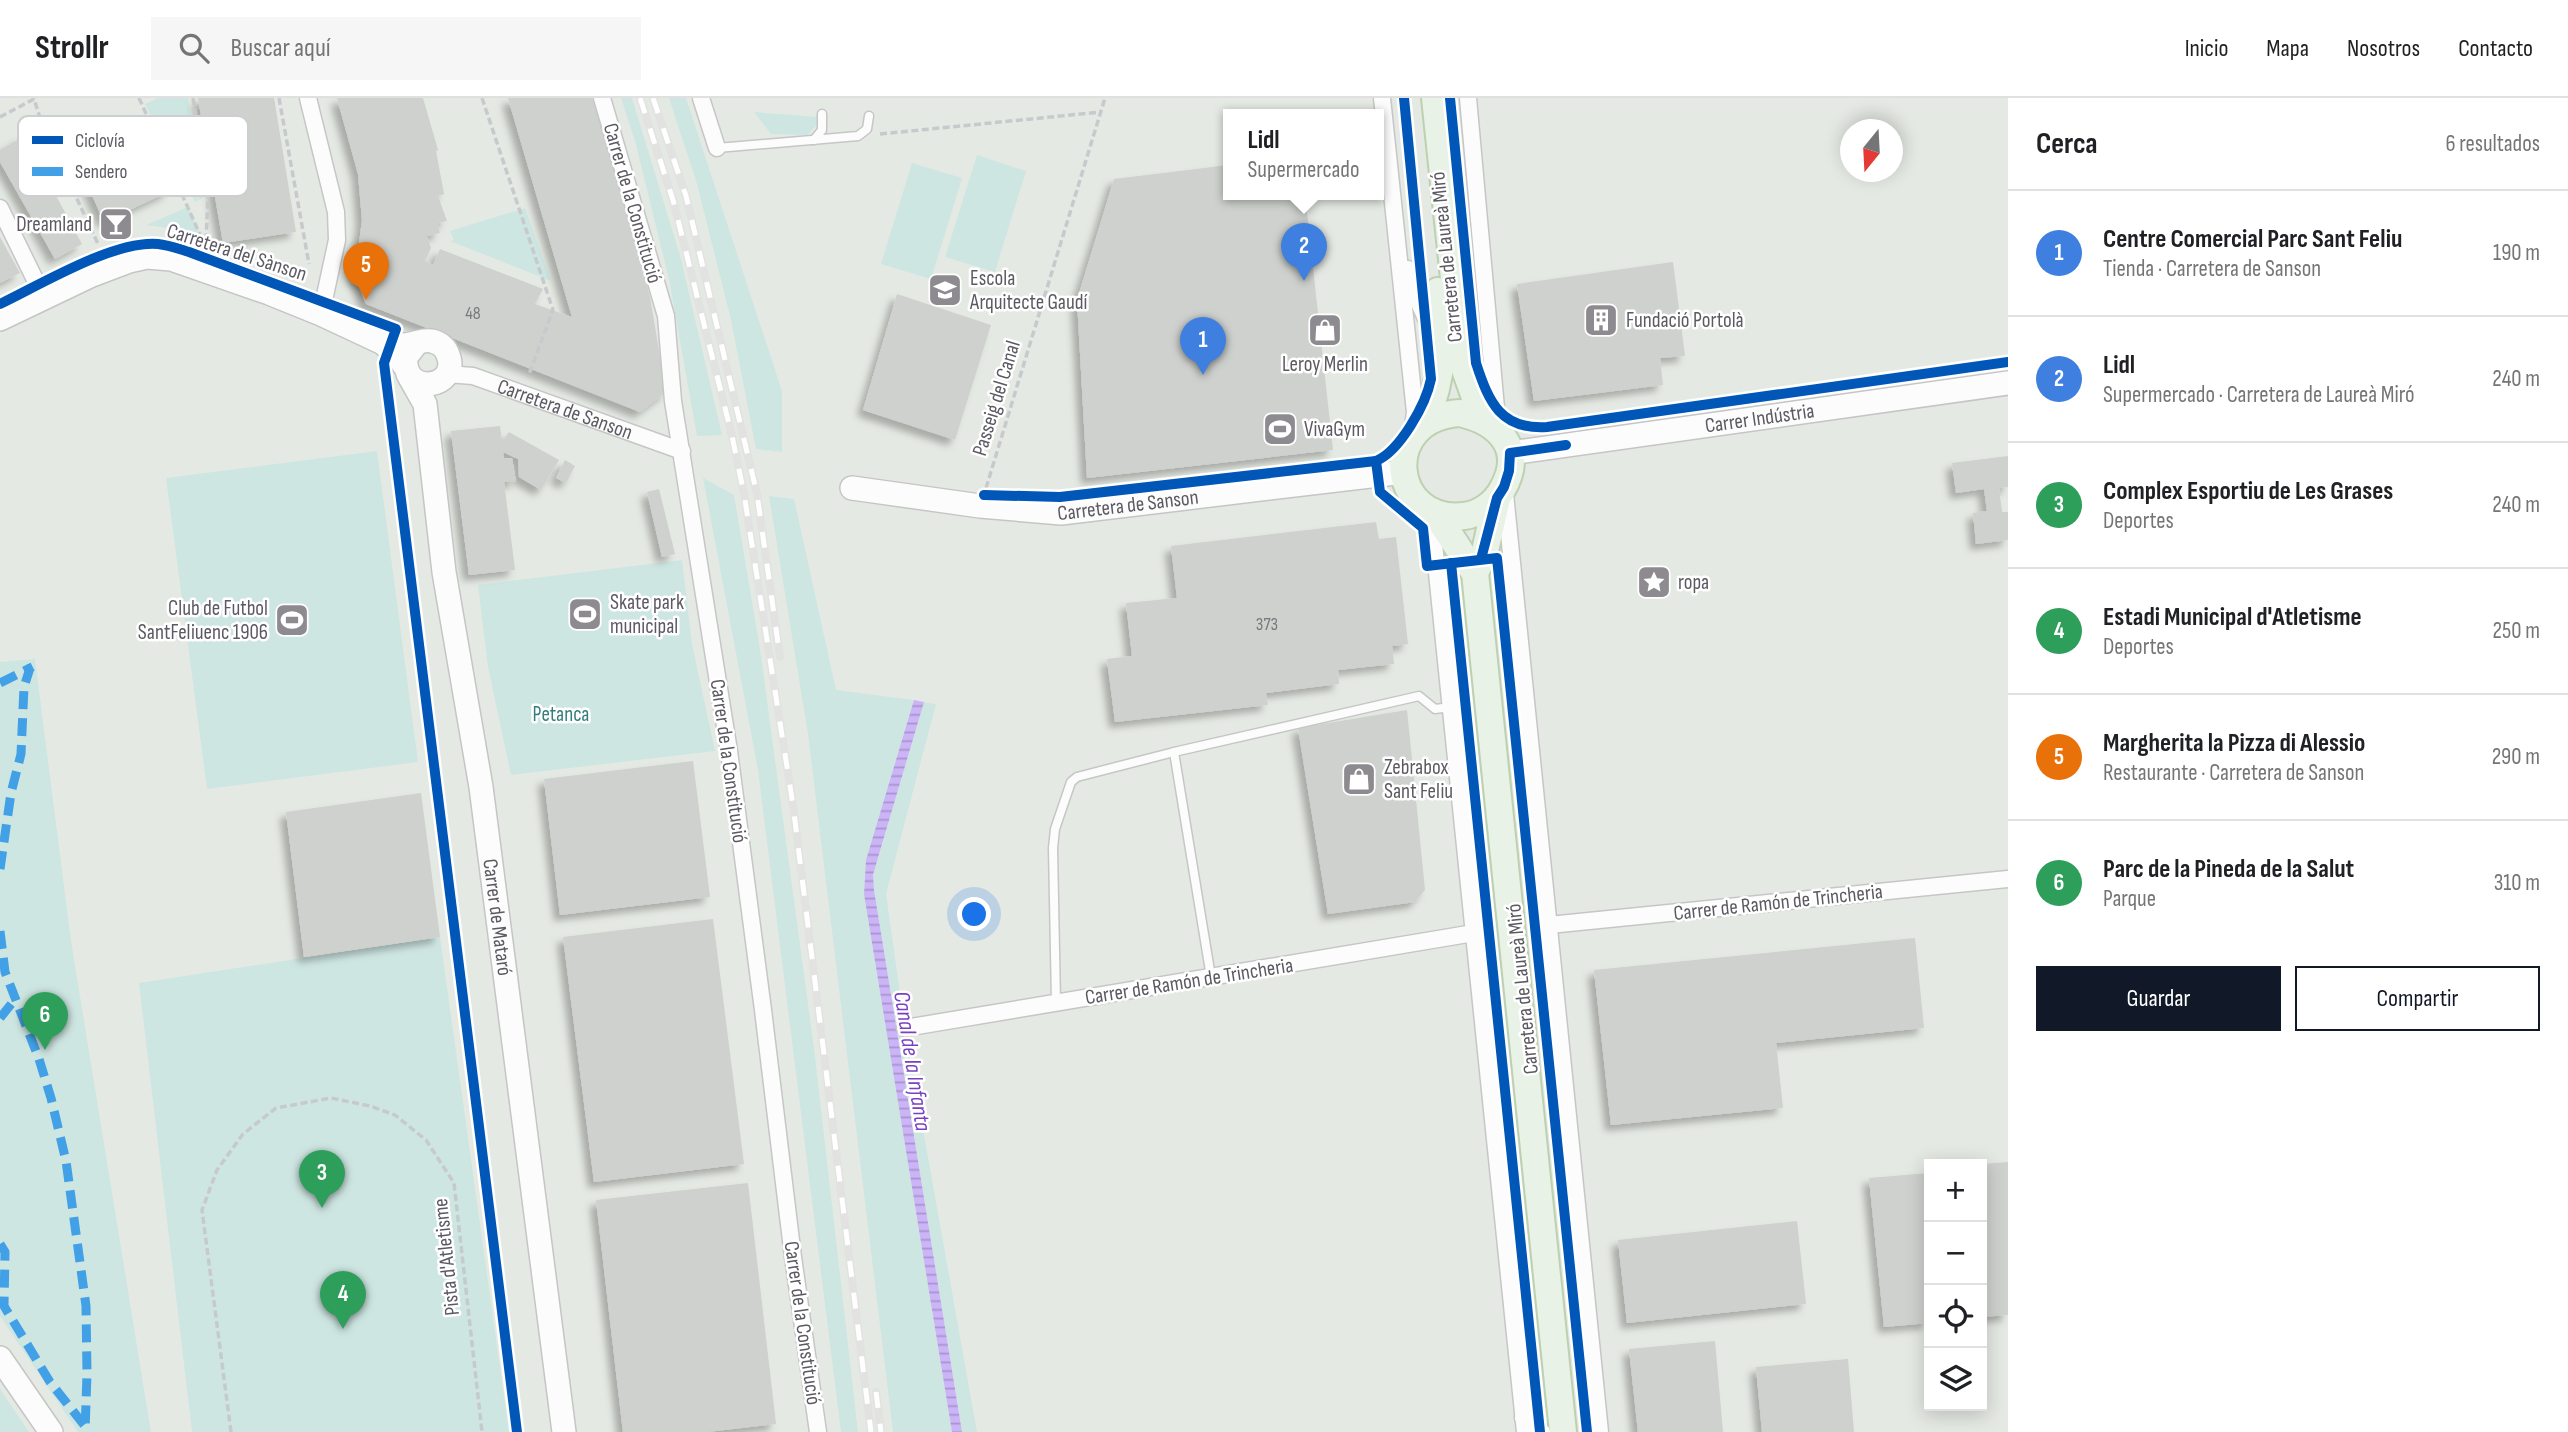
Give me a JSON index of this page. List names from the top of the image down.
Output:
{
  "streets": {
    "main road": ["Carretera de Laureà Miró"],
    "street": [
      "Carrer de la Constitució",
      "Carretera de Sanson",
      "Carrer Indústria",
      "Carrer de Ramón de Trincheria",
      "Carrer de Mataró"
    ],
    "path": ["Passeig del Canal", "Pista d'Atletisme"],
    "cycle path": ["Carretera del Sànson"]
  },
  "crossings": [
    ["Carrer de la Constitució", "Carretera de Sanson"],
    ["Carretera de Laureà Miró", "Carretera de Sanson"],
    ["Carretera de Laureà Miró", "Carrer Indústria"],
    ["Carretera de Laureà Miró", "Carrer de Ramón de Trincheria"],
    ["Carretera de Sanson", "Carrer Indústria"],
    ["Carretera de Sanson", "Carrer de Mataró"]
  ],
  "water": ["Canal de la Infanta"],
  "parks": ["Petanca"],
  "places": {
    "bar": ["Dreamland"],
    "school or university": ["Escola Arquitecte Gaudí"],
    "building": ["Fundació Portolà"],
    "shop": ["Leroy Merlin", "Zebrabox Sant Feliu"],
    "sports": ["VivaGym", "Skate park municipal", "Club de Futbol SantFeliuenc 1906"],
    "place": ["ropa"]
  },
  "house_numbers": ["48", "373"],
  "legend": ["Ciclovía", "Sendero"],
  "north": "bottom",
  "page": {
    "header": "Strollr",
    "search": "Buscar aquí",
    "nav": [
      "Inicio",
      "Mapa",
      "Nosotros",
      "Contacto"
    ],
    "heading": ["Cerca", "6 resultados"],
    "popup": ["Lidl", "Supermercado"],
    "list": [
      {
        "mark": "1",
        "name": "Centre Comercial Parc Sant Feliu",
        "note": "Tienda · Carretera de Sanson",
        "value": "190 m"
      },
      {
        "mark": "2",
        "name": "Lidl",
        "note": "Supermercado · Carretera de Laureà Miró",
        "value": "240 m"
      },
      {
        "mark": "3",
        "name": "Complex Esportiu de Les Grases",
        "note": "Deportes",
        "value": "240 m"
      },
      {
        "mark": "4",
        "name": "Estadi Municipal d'Atletisme",
        "note": "Deportes",
        "value": "250 m"
      },
      {
        "mark": "5",
        "name": "Margherita la Pizza di Alessio",
        "note": "Restaurante · Carretera de Sanson",
        "value": "290 m"
      },
      {
        "mark": "6",
        "name": "Parc de la Pineda de la Salut",
        "note": "Parque",
        "value": "310 m"
      }
    ],
    "pins": [
      "2",
      "5",
      "1",
      "6",
      "3",
      "4"
    ],
    "buttons": ["Guardar", "Compartir"],
    "map_buttons": ["+", "−"]
  }
}
